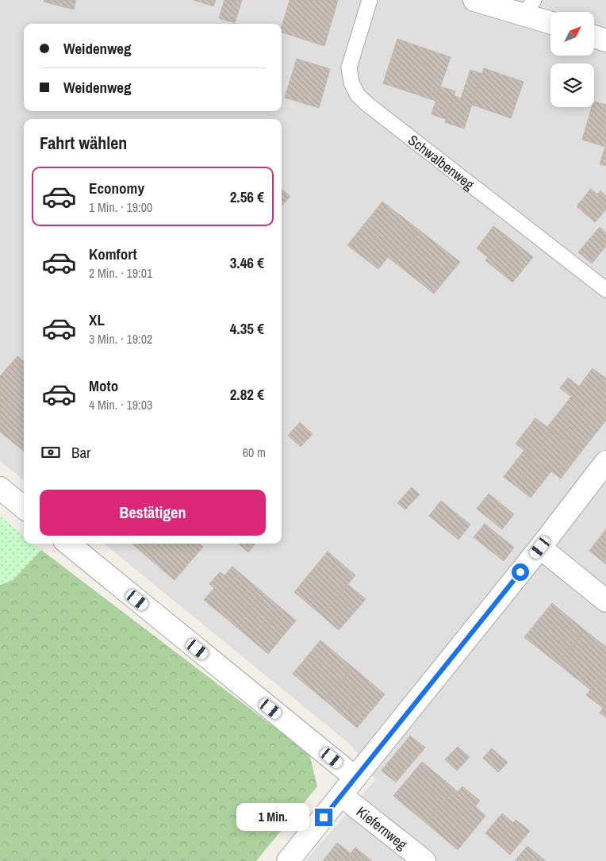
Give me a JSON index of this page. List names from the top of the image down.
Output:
{
  "streets": {
    "street": ["Kiefernweg"],
    "lane": ["Schwalbenweg"]
  },
  "north": "top right",
  "page": {
    "banner": ["Weidenweg", "Weidenweg"],
    "heading": "Fahrt wählen",
    "list": [
      {
        "name": "Economy",
        "note": "1 Min. · 19:00",
        "value": "2.56 €"
      },
      {
        "name": "Komfort",
        "note": "2 Min. · 19:01",
        "value": "3.46 €"
      },
      {
        "name": "XL",
        "note": "3 Min. · 19:02",
        "value": "4.35 €"
      },
      {
        "name": "Moto",
        "note": "4 Min. · 19:03",
        "value": "2.82 €"
      }
    ],
    "pay": ["Bar", "60 m"],
    "buttons": "Bestätigen",
    "bubble": "1 Min."
  }
}
